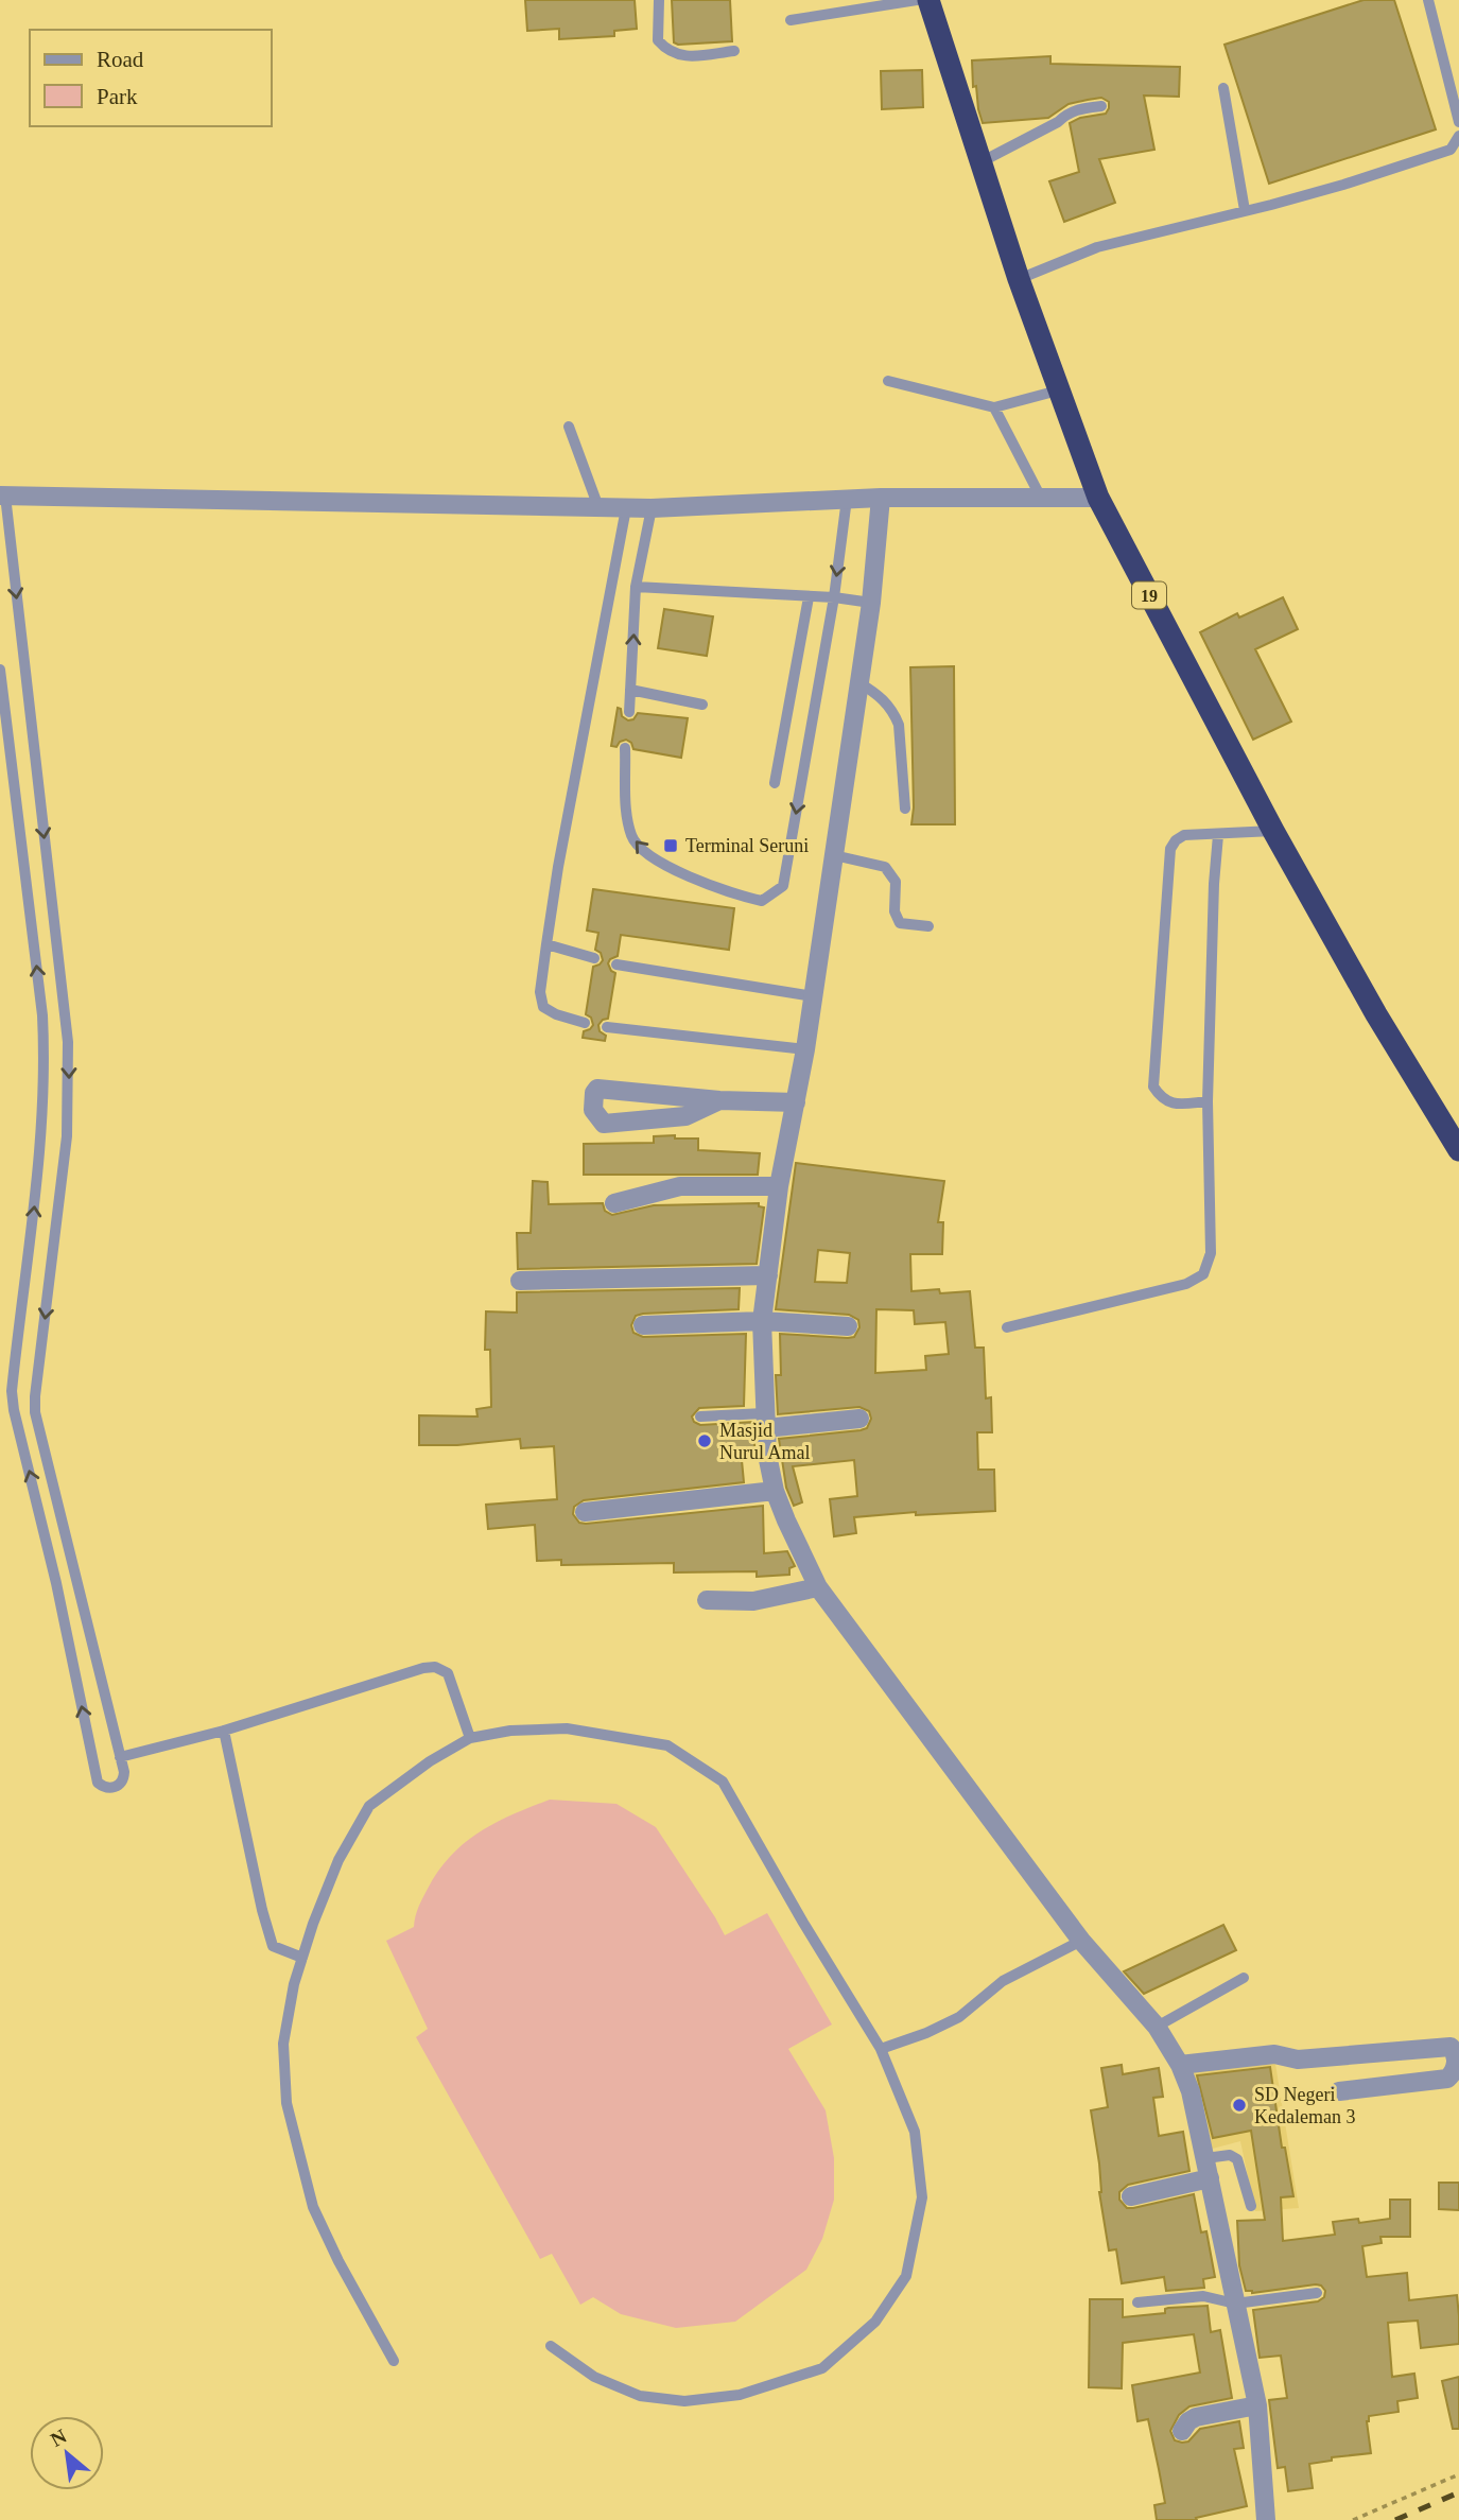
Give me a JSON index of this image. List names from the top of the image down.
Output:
{
  "streets": {
    "highway": ["19"]
  },
  "places": {
    "transit": ["Terminal Seruni"],
    "other": ["Masjid Nurul Amal", "SD Negeri Kedaleman 3"]
  },
  "legend": ["Road", "Park"],
  "north": "top left"
}
